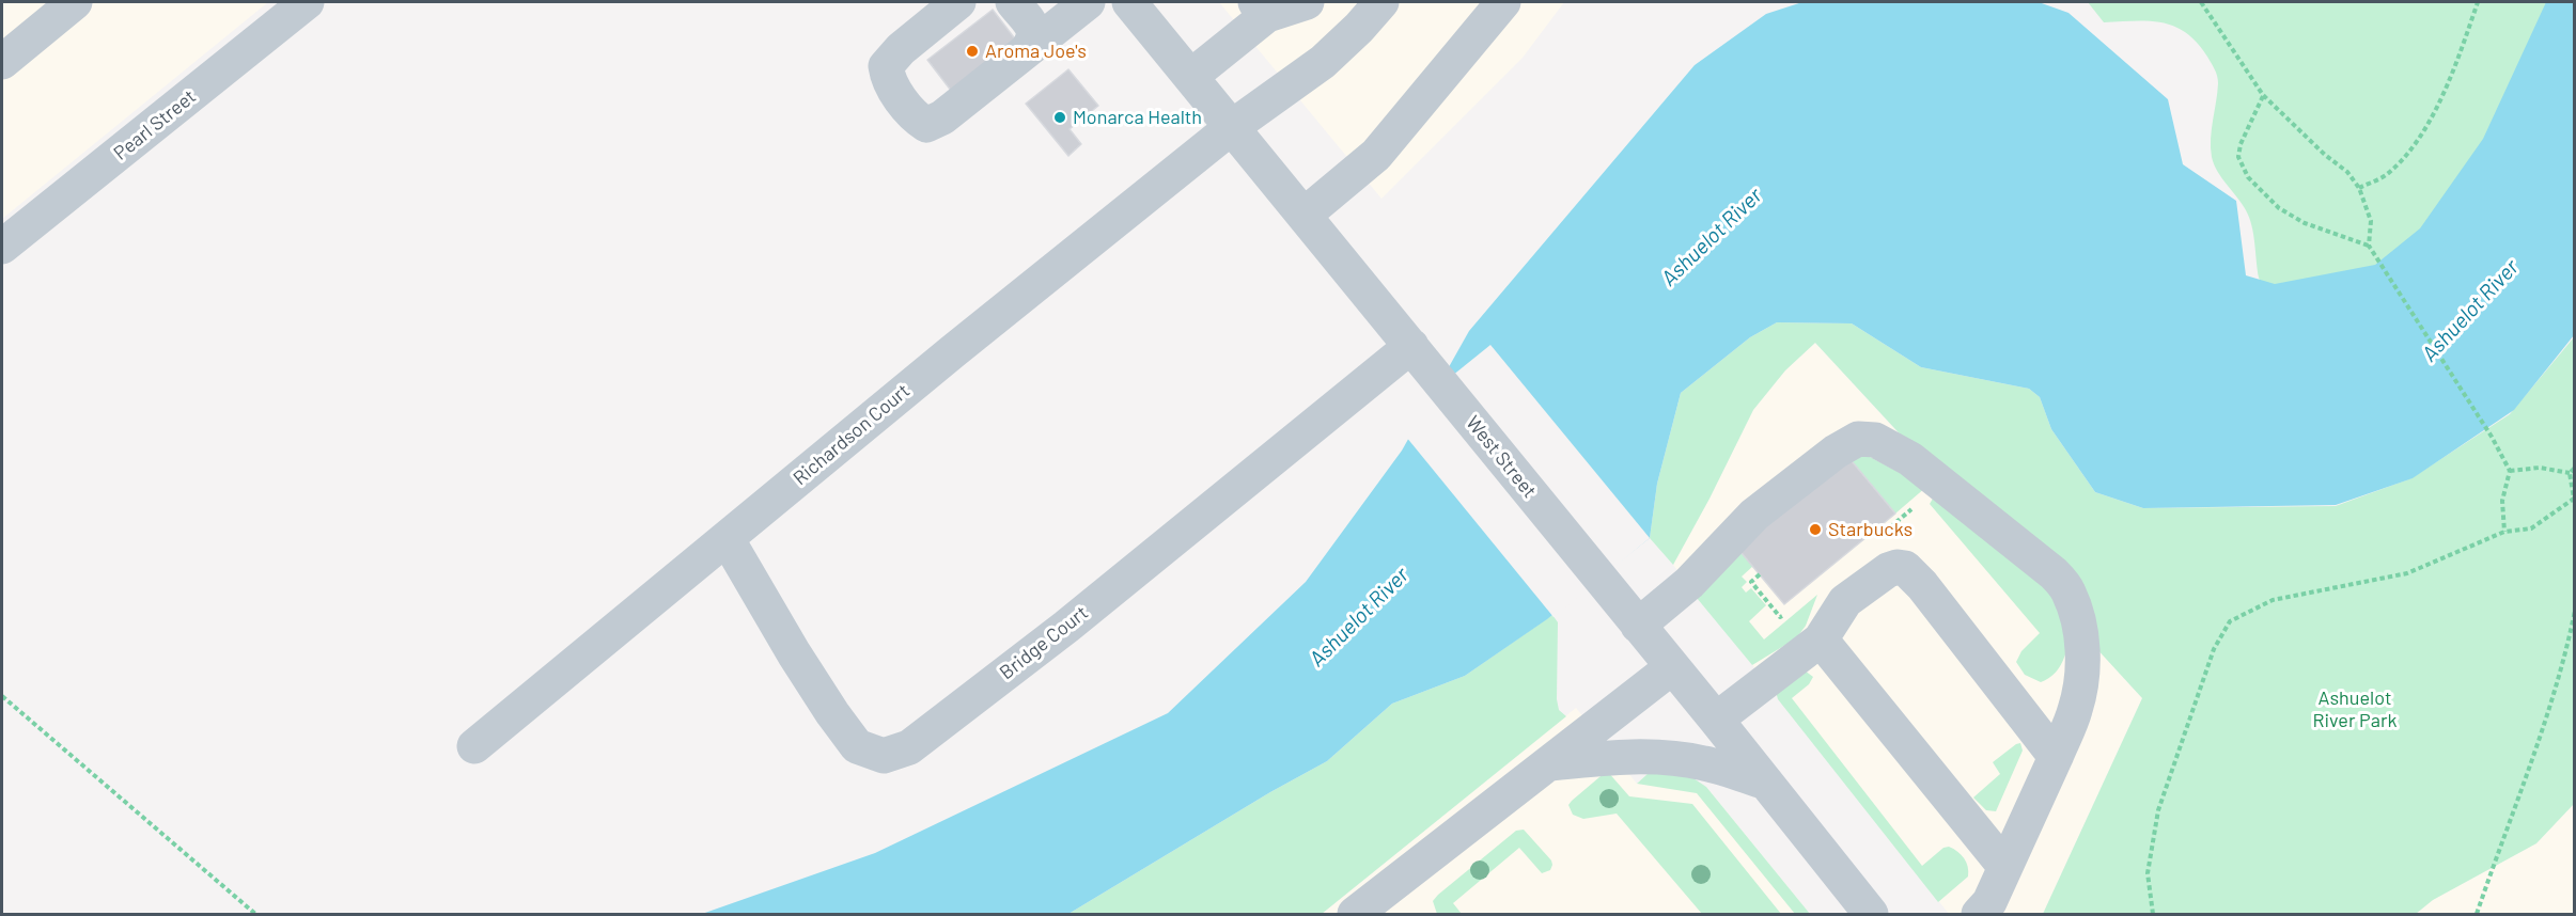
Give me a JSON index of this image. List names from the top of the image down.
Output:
{
  "streets": {
    "street": [
      "Pearl Street",
      "Richardson Court",
      "West Street",
      "Bridge Court"
    ]
  },
  "crossings": [
    ["Richardson Court", "West Street"],
    ["Richardson Court", "Bridge Court"],
    ["West Street", "Bridge Court"]
  ],
  "water": ["Ashuelot River"],
  "parks": ["Ashuelot River Park"],
  "places": ["Aroma Joe's", "Monarca Health", "Starbucks"]
}
